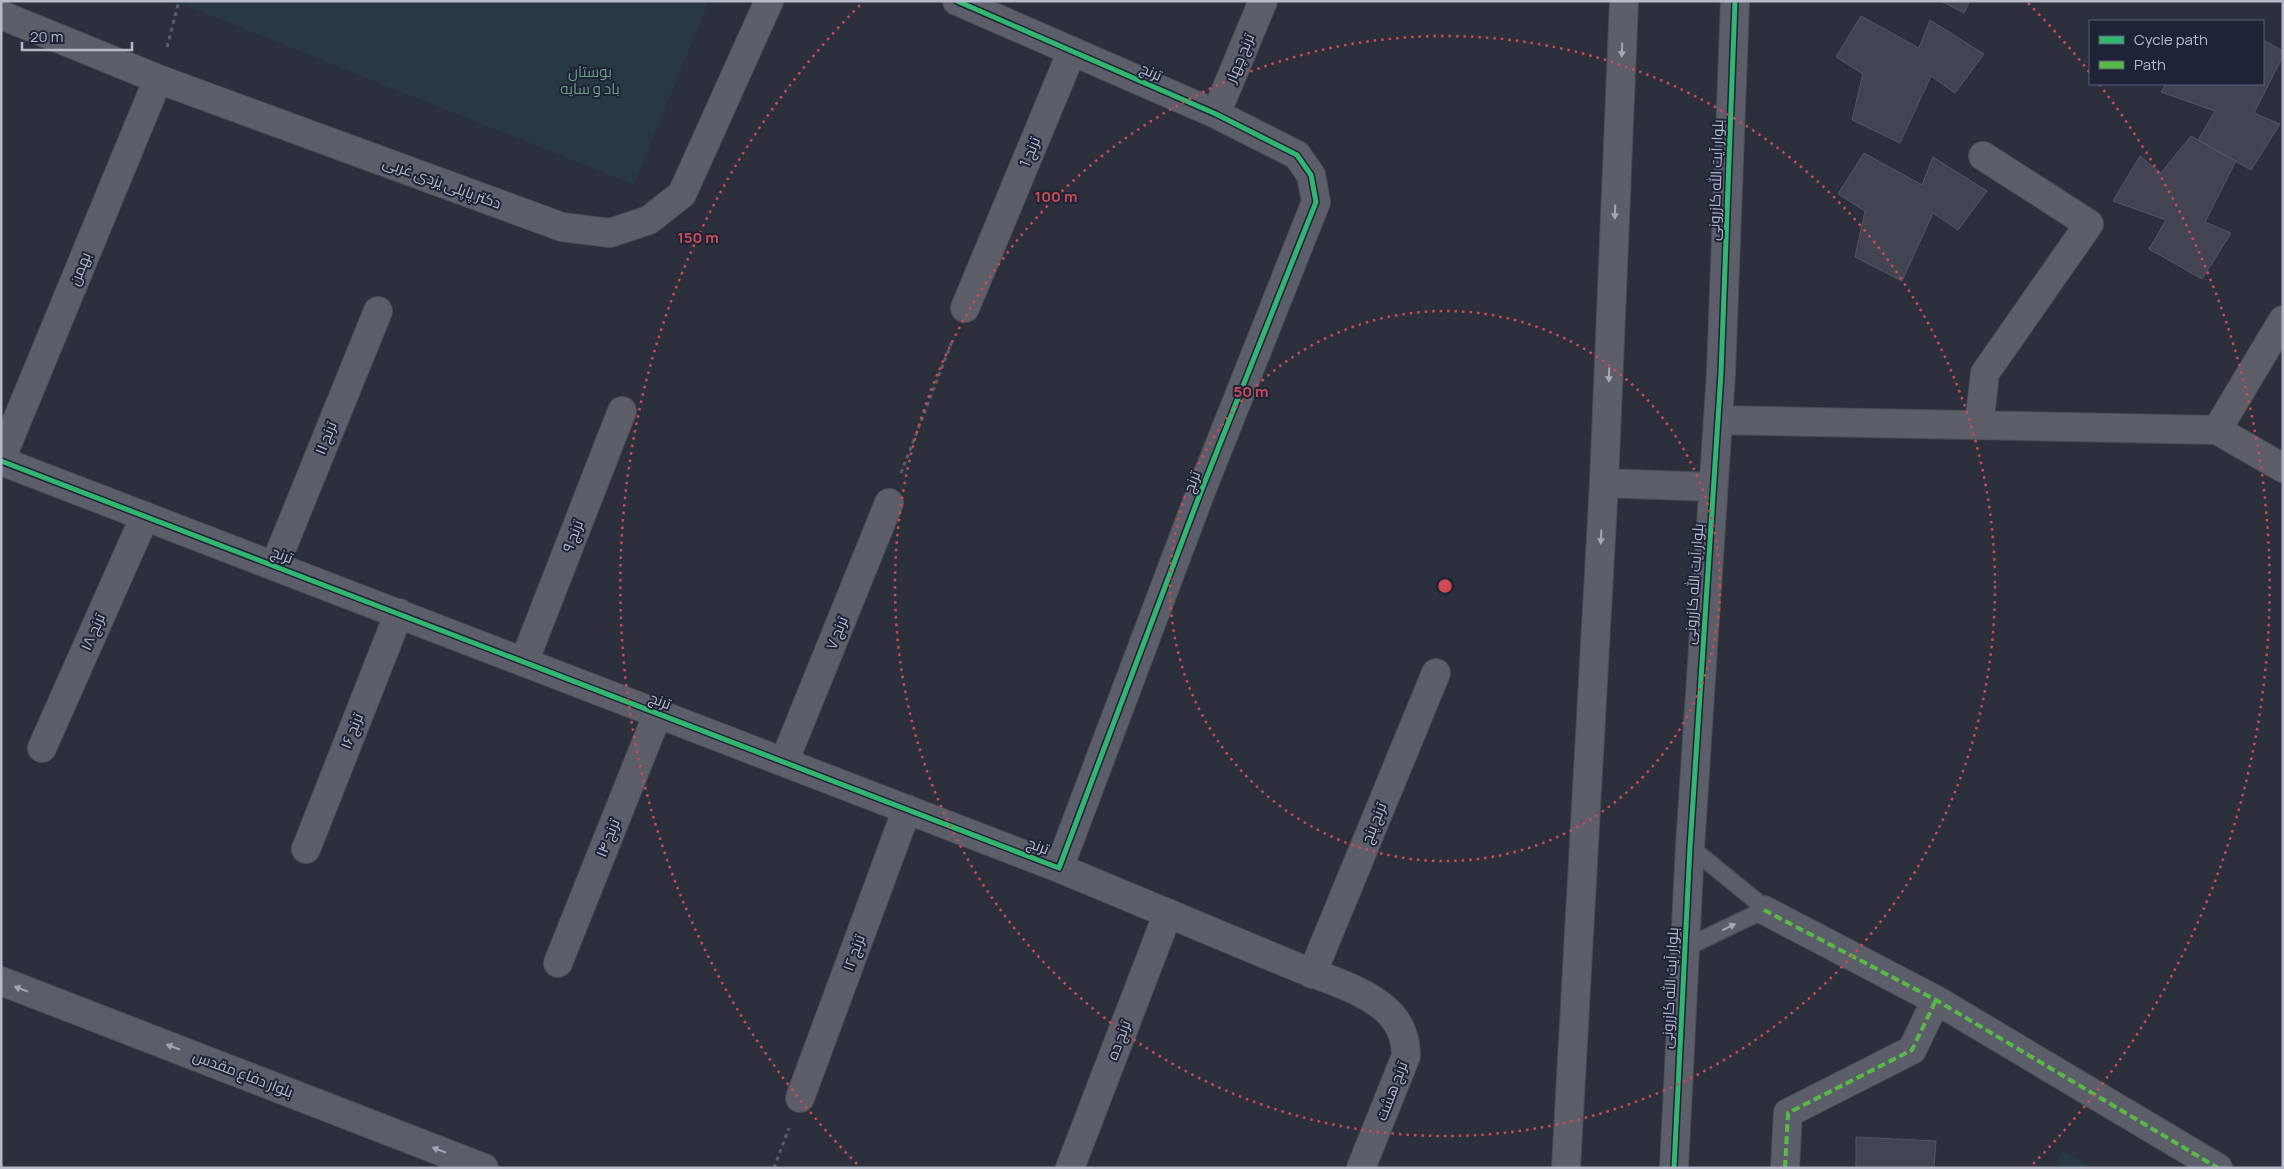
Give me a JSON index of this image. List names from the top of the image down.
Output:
{
  "streets": {
    "main road": ["بلوار دفاع مقدس"],
    "street": [
      "ترنج چهار",
      "ترنج",
      "ترنج 1",
      "بلوار آیت الله کازرونی",
      "دکتر پاپلی یزدی غربی",
      "بهمن",
      "ترنج ۱۱",
      "ترنج ۹",
      "ترنج ۱۸",
      "ترنج ۷",
      "ترنج ۱۶",
      "ترنج پنج",
      "ترنج ۱۴",
      "ترنج ۱۲",
      "ترنج ده",
      "ترنج هشت"
    ]
  },
  "crossings": [
    ["ترنج چهار", "ترنج"],
    ["ترنج", "ترنج 1"],
    ["ترنج", "بهمن"],
    ["ترنج", "ترنج ۱۱"],
    ["ترنج", "ترنج ۹"],
    ["ترنج", "ترنج ۱۸"],
    ["ترنج", "ترنج ۷"],
    ["ترنج", "ترنج ۱۶"],
    ["ترنج", "ترنج ۱۴"],
    ["ترنج", "ترنج ۱۲"],
    ["ترنج", "ترنج هشت"],
    ["دکتر پاپلی یزدی غربی", "بهمن"],
    ["ترنج پنج", "ترنج هشت"],
    ["ترنج ده", "ترنج هشت"]
  ],
  "one_way": ["بلوار دفاع مقدس"],
  "parks": ["بوستان باد و سایه"],
  "legend": ["Cycle path", "Path"],
  "scale_bar": "20 m",
  "rings": ["100 m", "150 m", "50 m"]
}
